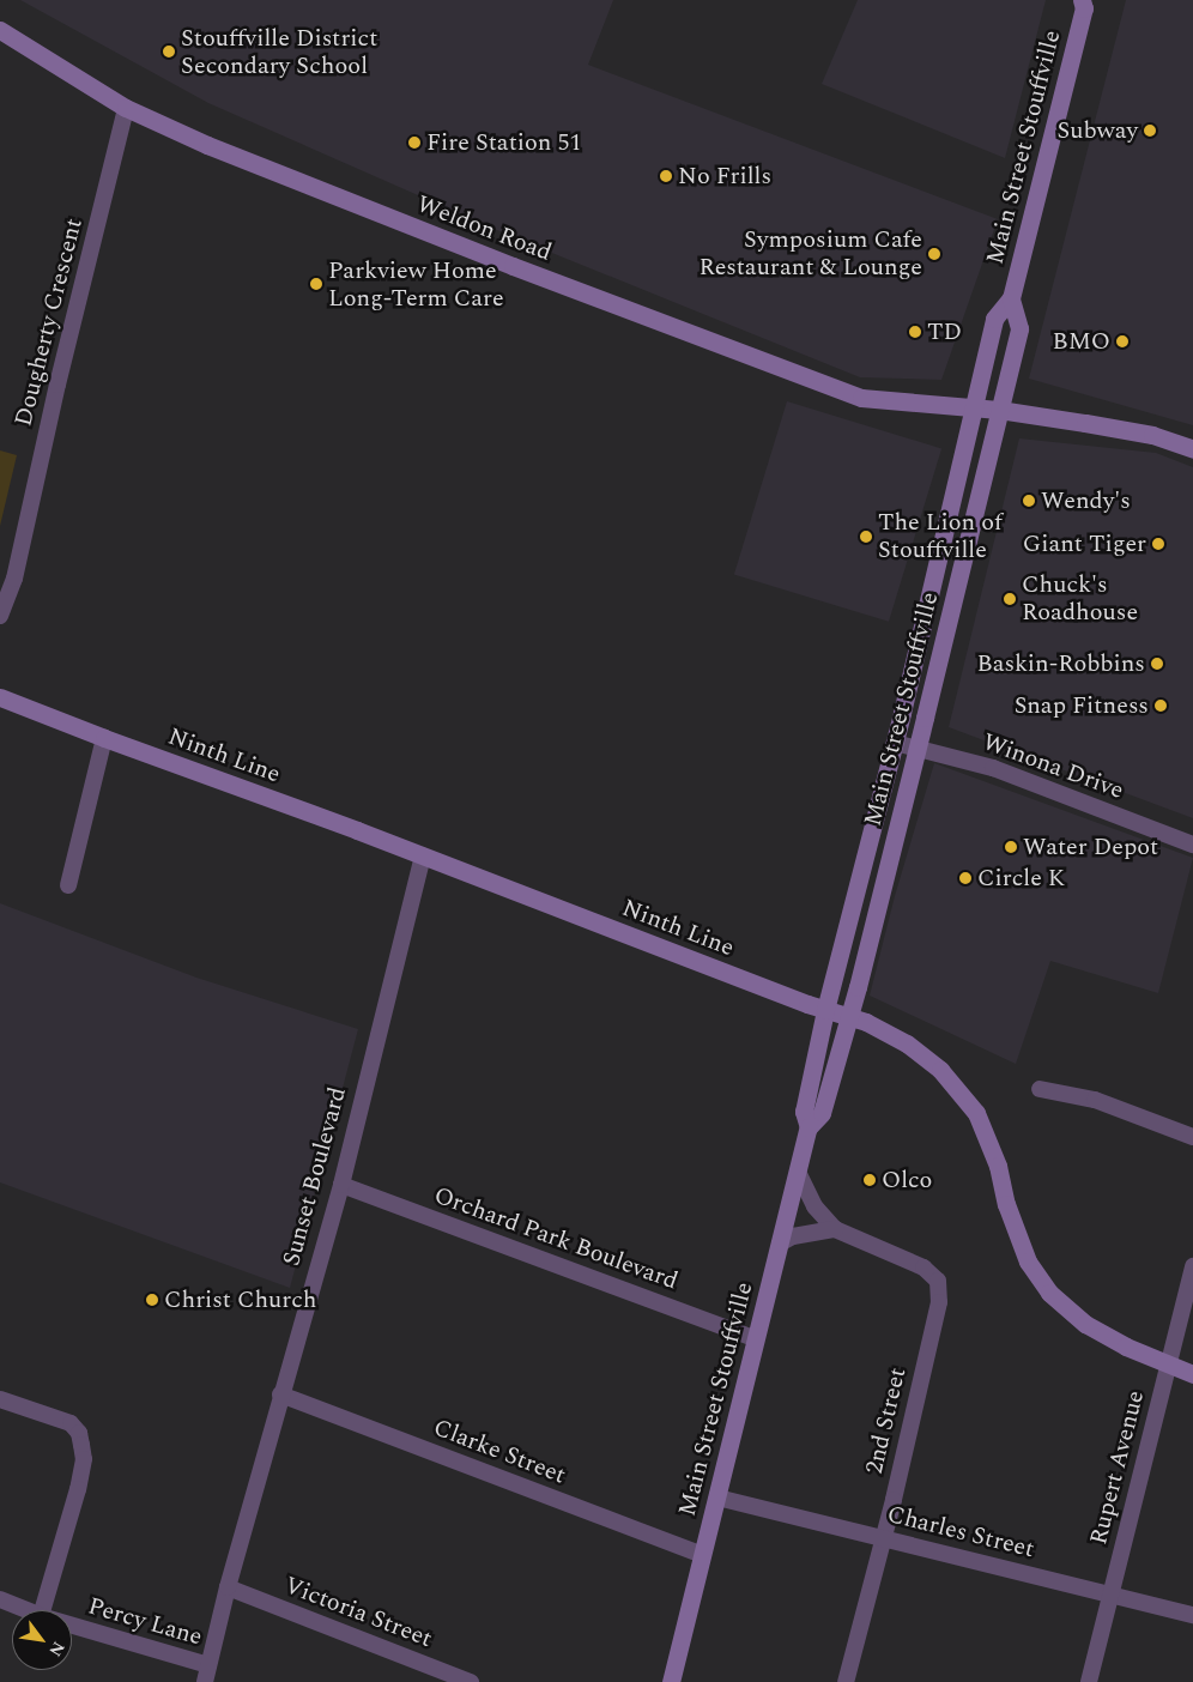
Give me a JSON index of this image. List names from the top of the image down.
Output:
{
  "streets": {
    "main road": ["Main Street Stouffville", "Weldon Road", "Ninth Line"],
    "street": [
      "Dougherty Crescent",
      "Winona Drive",
      "Sunset Boulevard",
      "Orchard Park Boulevard",
      "2nd Street",
      "Clarke Street",
      "Rupert Avenue",
      "Charles Street",
      "Victoria Street",
      "Percy Lane"
    ]
  },
  "crossings": [
    ["Main Street Stouffville", "Weldon Road"],
    ["Main Street Stouffville", "Ninth Line"],
    ["Main Street Stouffville", "Winona Drive"],
    ["Main Street Stouffville", "Orchard Park Boulevard"],
    ["Main Street Stouffville", "2nd Street"],
    ["Main Street Stouffville", "Clarke Street"],
    ["Main Street Stouffville", "Charles Street"],
    ["Weldon Road", "Dougherty Crescent"],
    ["Ninth Line", "Sunset Boulevard"],
    ["Ninth Line", "Rupert Avenue"],
    ["Sunset Boulevard", "Orchard Park Boulevard"],
    ["Sunset Boulevard", "Clarke Street"],
    ["Sunset Boulevard", "Victoria Street"],
    ["Sunset Boulevard", "Percy Lane"],
    ["2nd Street", "Charles Street"],
    ["Rupert Avenue", "Charles Street"]
  ],
  "places": [
    "Stouffville District Secondary School",
    "Subway",
    "Fire Station 51",
    "No Frills",
    "Symposium Cafe Restaurant & Lounge",
    "Parkview Home Long-Term Care",
    "TD",
    "BMO",
    "Wendy's",
    "The Lion of Stouffville",
    "Giant Tiger",
    "Chuck's Roadhouse",
    "Baskin-Robbins",
    "Snap Fitness",
    "Water Depot",
    "Circle K",
    "Olco",
    "Christ Church"
  ],
  "north": "bottom right"
}
